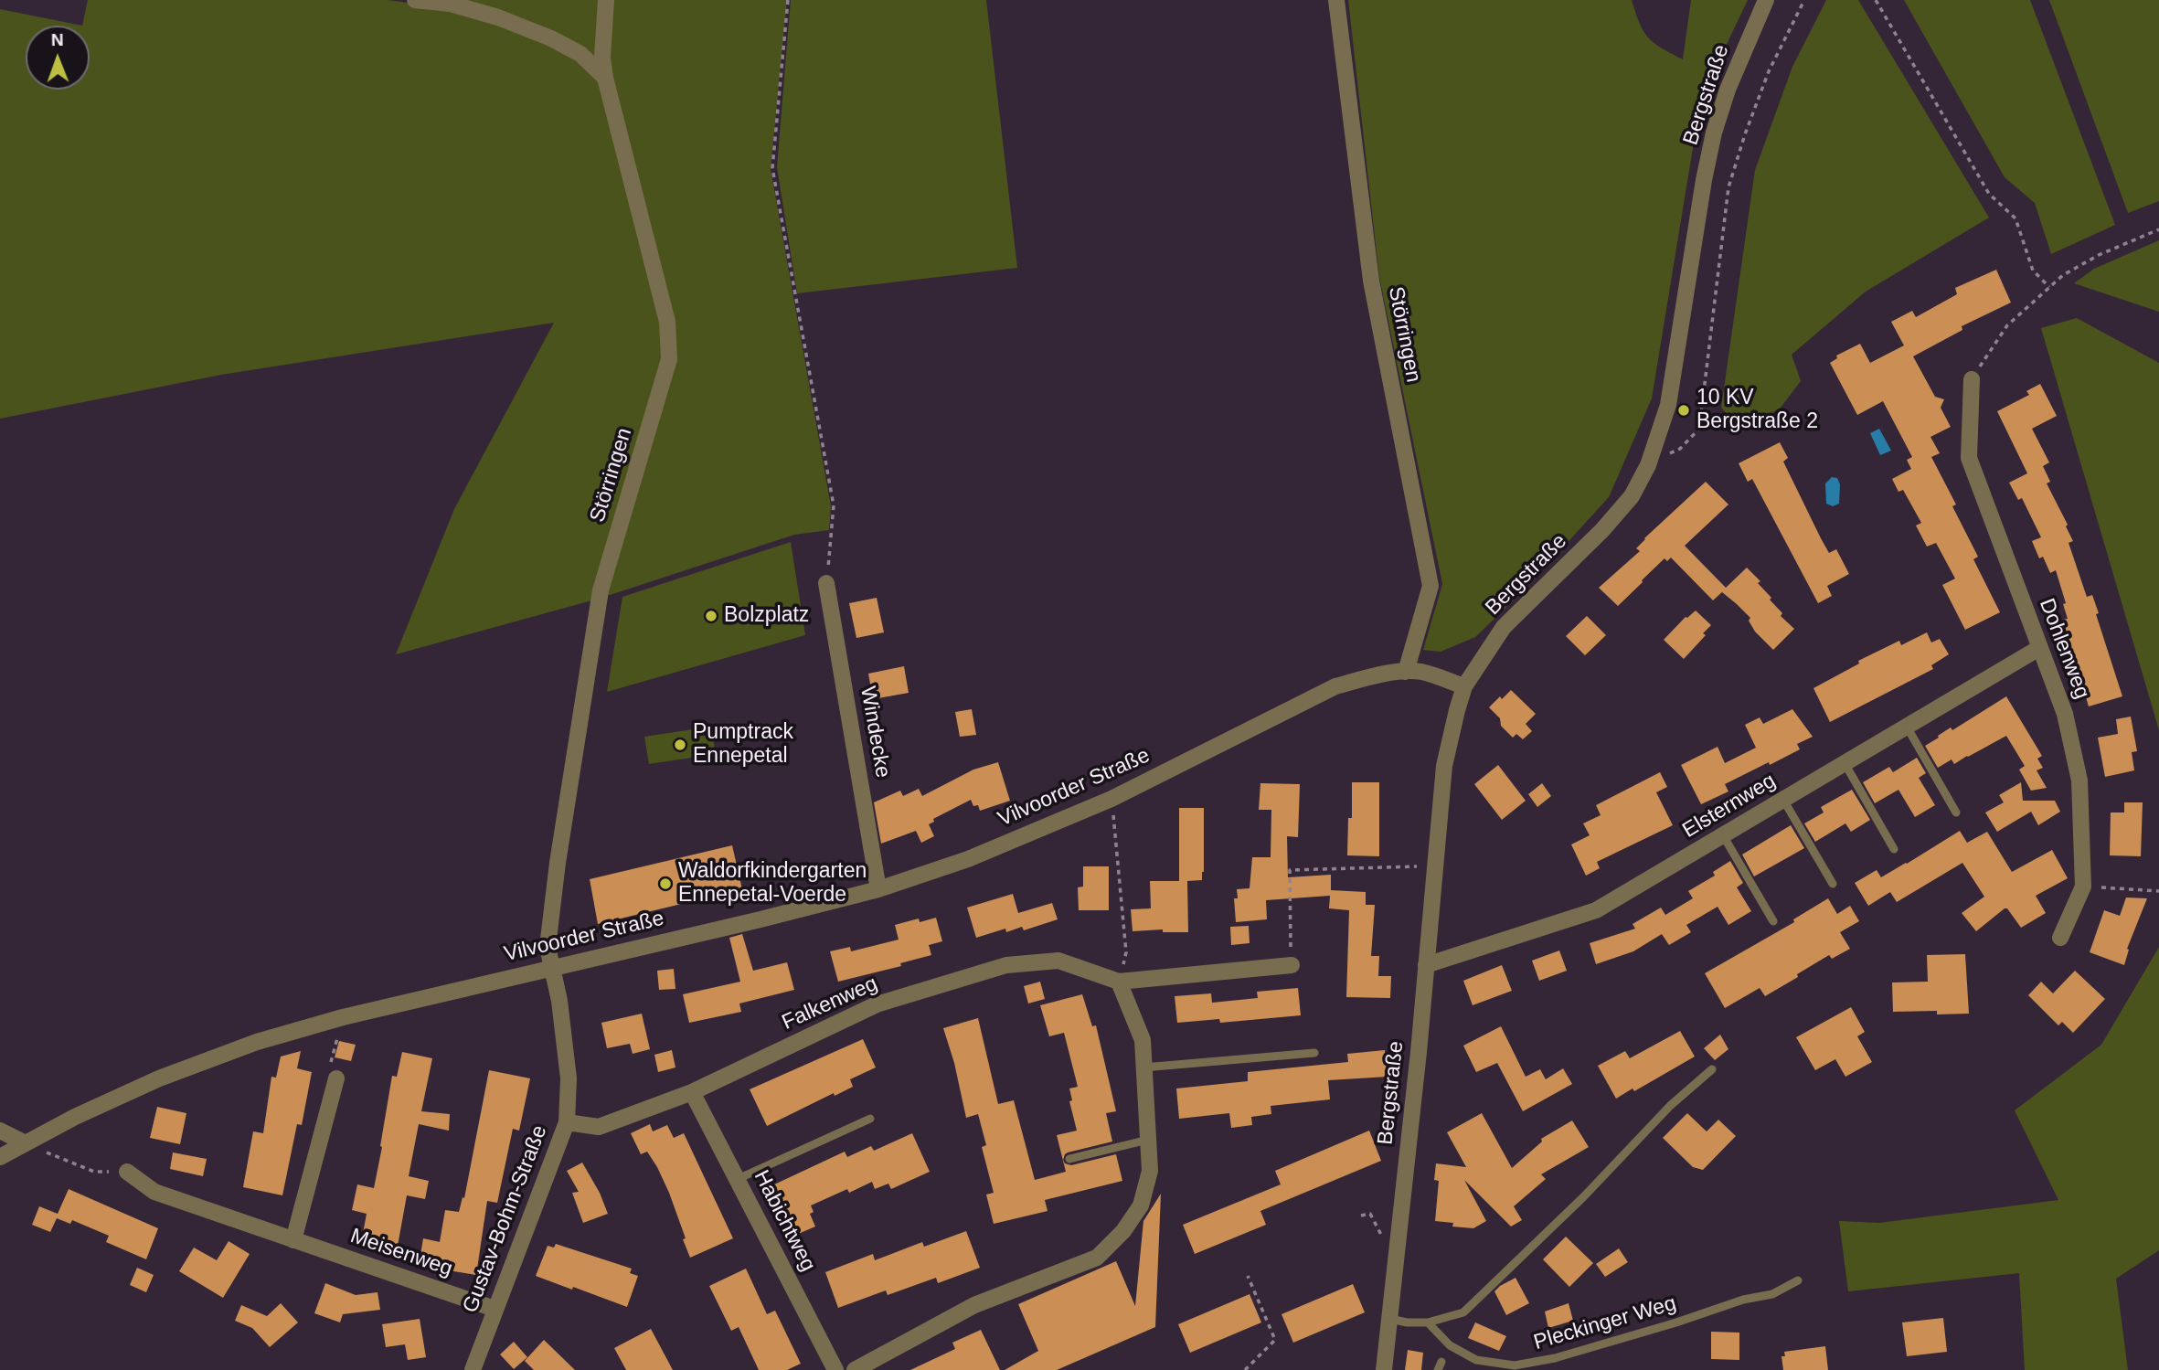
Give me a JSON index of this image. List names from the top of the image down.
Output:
{
  "streets": {
    "street": [
      "Bergstraße",
      "Störringen",
      "Dohlenweg",
      "Windecke",
      "Vilvoorder Straße",
      "Elsternweg",
      "Falkenweg",
      "Gustav-Bohm-Straße",
      "Habichtweg",
      "Meisenweg"
    ],
    "lane": ["Pleckinger Weg"]
  },
  "crossings": [
    ["Bergstraße", "Vilvoorder Straße"],
    ["Bergstraße", "Elsternweg"],
    ["Störringen", "Vilvoorder Straße"],
    ["Störringen", "Gustav-Bohm-Straße"],
    ["Dohlenweg", "Elsternweg"],
    ["Windecke", "Vilvoorder Straße"],
    ["Vilvoorder Straße", "Gustav-Bohm-Straße"],
    ["Falkenweg", "Gustav-Bohm-Straße"],
    ["Falkenweg", "Habichtweg"],
    ["Gustav-Bohm-Straße", "Meisenweg"]
  ],
  "places": [
    "10 KV Bergstraße 2",
    "Bolzplatz",
    "Pumptrack Ennepetal",
    "Waldorfkindergarten Ennepetal-Voerde"
  ],
  "north": "top"
}
